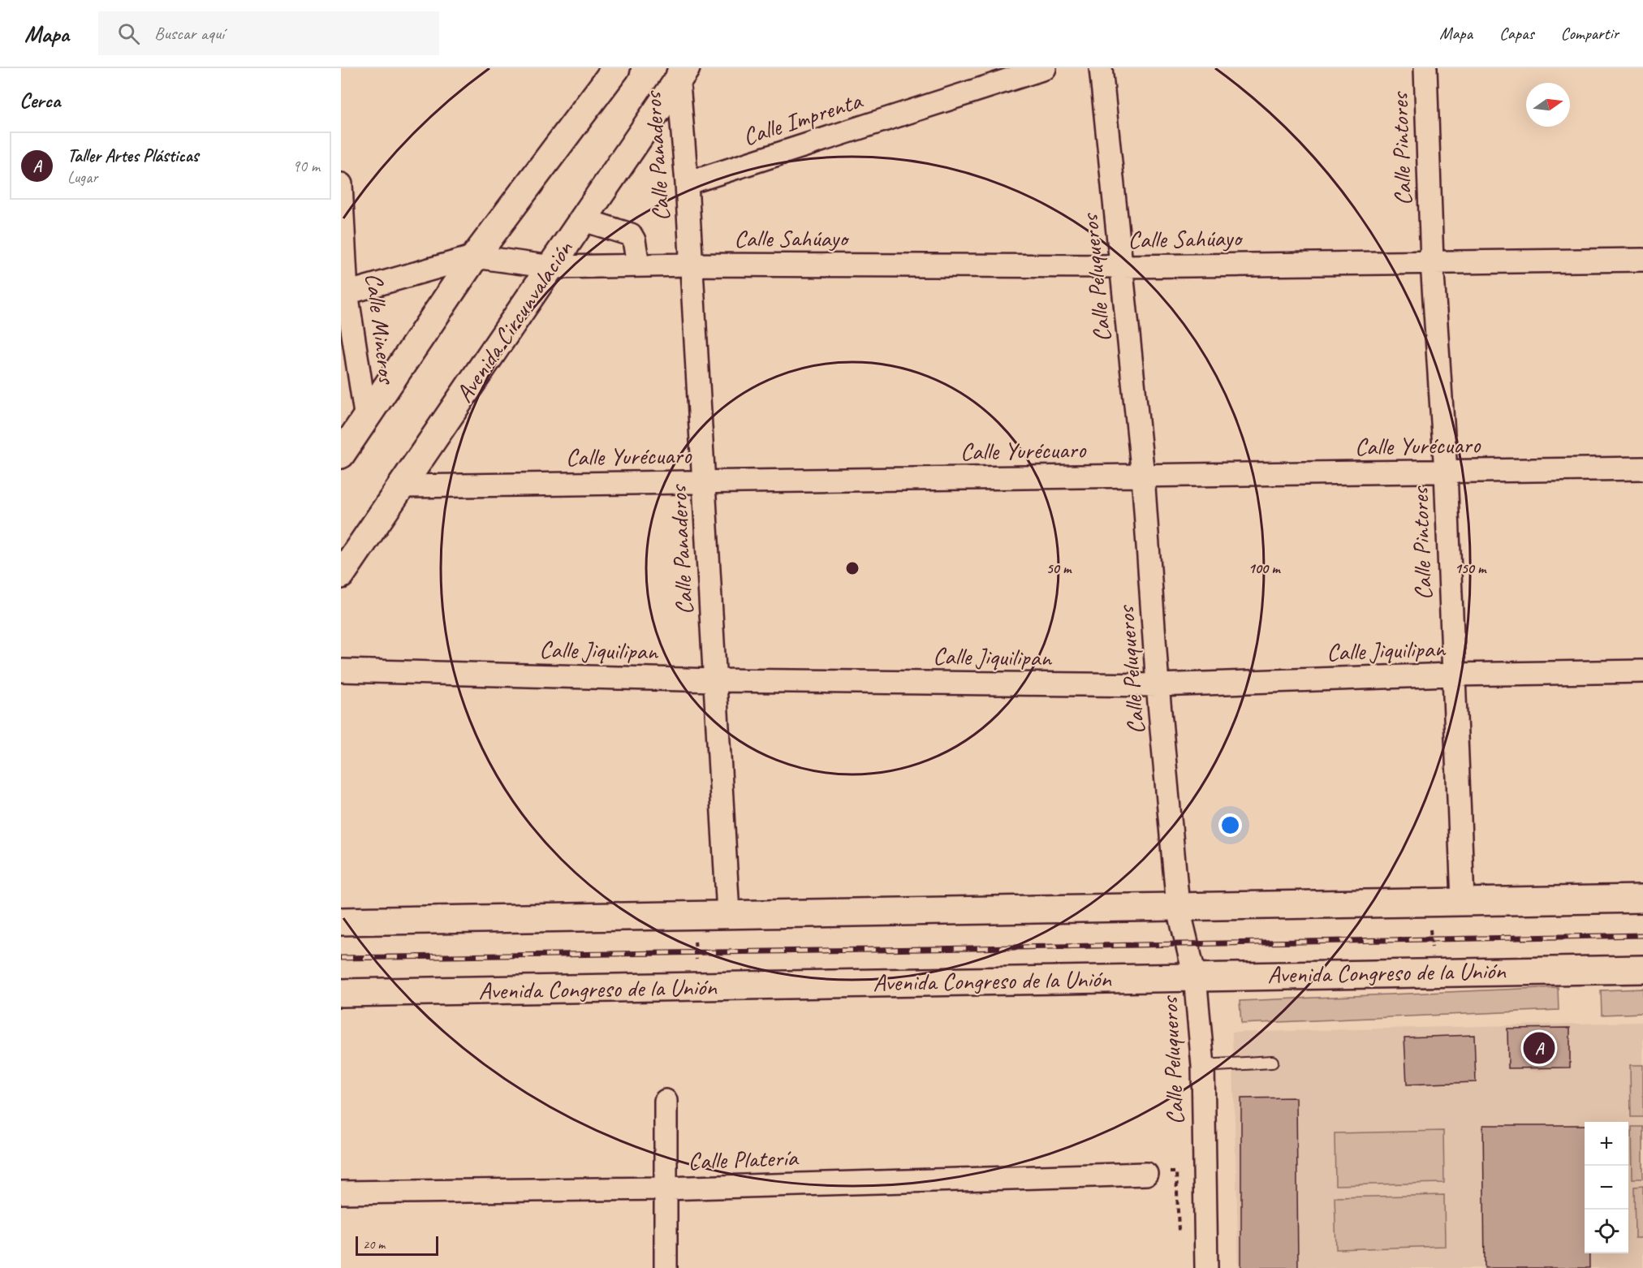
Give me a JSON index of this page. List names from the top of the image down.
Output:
{
  "streets": {
    "main road": ["Avenida Circunvalación", "Avenida Congreso de la Unión"],
    "street": [
      "Calle Imprenta",
      "Calle Pintores",
      "Calle Panaderos",
      "Calle Sahúayo",
      "Calle Peluqueros",
      "Calle Mineros",
      "Calle Yurécuaro",
      "Calle Jiquilipan",
      "Calle Platería"
    ]
  },
  "crossings": [
    ["Calle Imprenta", "Calle Panaderos"],
    ["Calle Pintores", "Calle Sahúayo"],
    ["Calle Pintores", "Calle Yurécuaro"],
    ["Calle Pintores", "Calle Jiquilipan"],
    ["Calle Panaderos", "Calle Sahúayo"],
    ["Calle Panaderos", "Avenida Circunvalación"],
    ["Calle Panaderos", "Calle Yurécuaro"],
    ["Calle Panaderos", "Calle Jiquilipan"],
    ["Calle Sahúayo", "Calle Peluqueros"],
    ["Calle Sahúayo", "Avenida Circunvalación"],
    ["Calle Peluqueros", "Calle Yurécuaro"],
    ["Calle Peluqueros", "Calle Jiquilipan"],
    ["Calle Peluqueros", "Avenida Congreso de la Unión"],
    ["Avenida Circunvalación", "Calle Yurécuaro"]
  ],
  "scale_bar": "20 m",
  "north": "right",
  "page": {
    "header": "Mapa",
    "search": "Buscar aquí",
    "nav": ["Mapa", "Capas", "Compartir"],
    "heading": "Cerca",
    "list": [
      {
        "mark": "A",
        "name": "Taller Artes Plásticas",
        "note": "Lugar",
        "value": "90 m"
      }
    ],
    "pins": "A",
    "map_buttons": ["+", "−"],
    "scale": "20 m"
  },
  "rings": ["50 m", "100 m", "150 m"]
}
